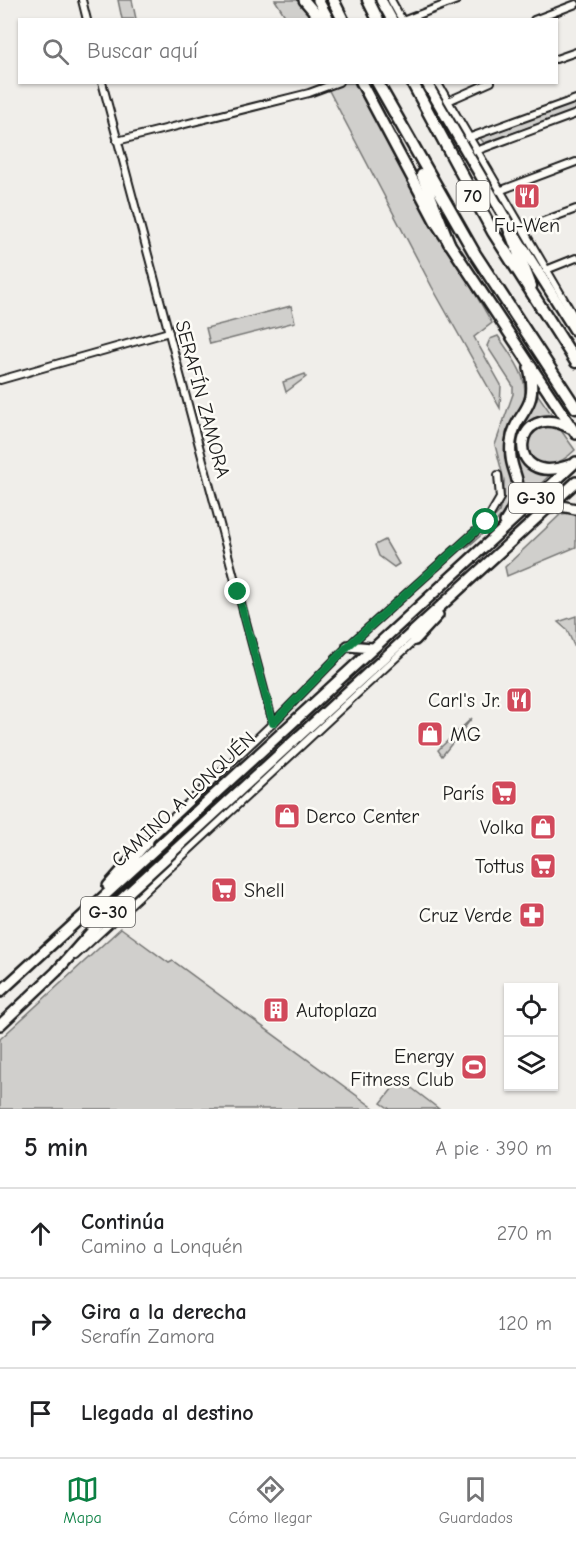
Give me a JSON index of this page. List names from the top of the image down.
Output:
{
  "streets": {
    "highway": ["70"],
    "main road": ["G-30", "CAMINO A LONQUÉN"],
    "street": ["SERAFÍN ZAMORA"]
  },
  "crossings": [
    ["SERAFÍN ZAMORA", "CAMINO A LONQUÉN"]
  ],
  "places": {
    "restaurant": ["Fu-Wen", "Carl's Jr."],
    "shop": ["MG", "Derco Center", "Volka"],
    "supermarket": ["París", "Tottus", "Shell"],
    "pharmacy": ["Cruz Verde"],
    "building": ["Autoplaza"],
    "sports": ["Energy Fitness Club"]
  },
  "page": {
    "search": "Buscar aquí",
    "heading": ["5 min", "A pie · 390 m"],
    "list": [
      ["Continúa", "Camino a Lonquén", "270 m"],
      ["Gira a la derecha", "Serafín Zamora", "120 m"],
      "Llegada al destino"
    ],
    "nav": ["Mapa", "Cómo llegar", "Guardados"]
  }
}
